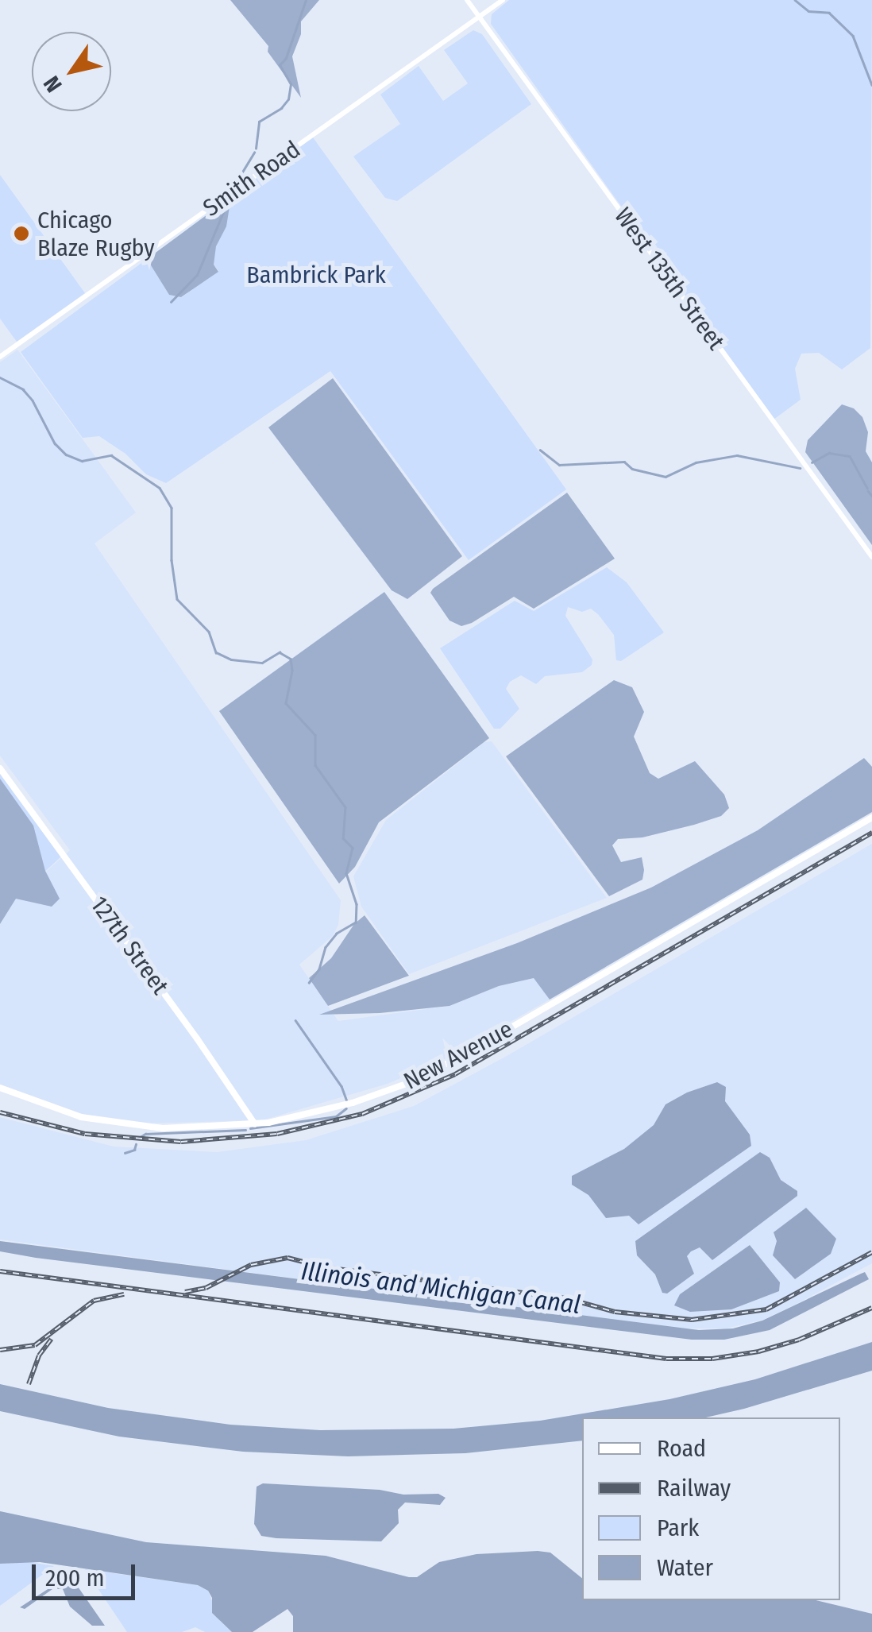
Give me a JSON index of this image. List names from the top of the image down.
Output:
{
  "streets": {
    "main road": ["127th Street", "New Avenue"],
    "street": ["Smith Road", "West 135th Street"]
  },
  "crossings": [
    ["Smith Road", "West 135th Street"],
    ["127th Street", "New Avenue"]
  ],
  "water": ["Illinois and Michigan Canal"],
  "parks": ["Bambrick Park"],
  "places": ["Chicago Blaze Rugby"],
  "legend": [
    "Road",
    "Railway",
    "Park",
    "Water"
  ],
  "scale_bar": "200 m",
  "north": "bottom left"
}
